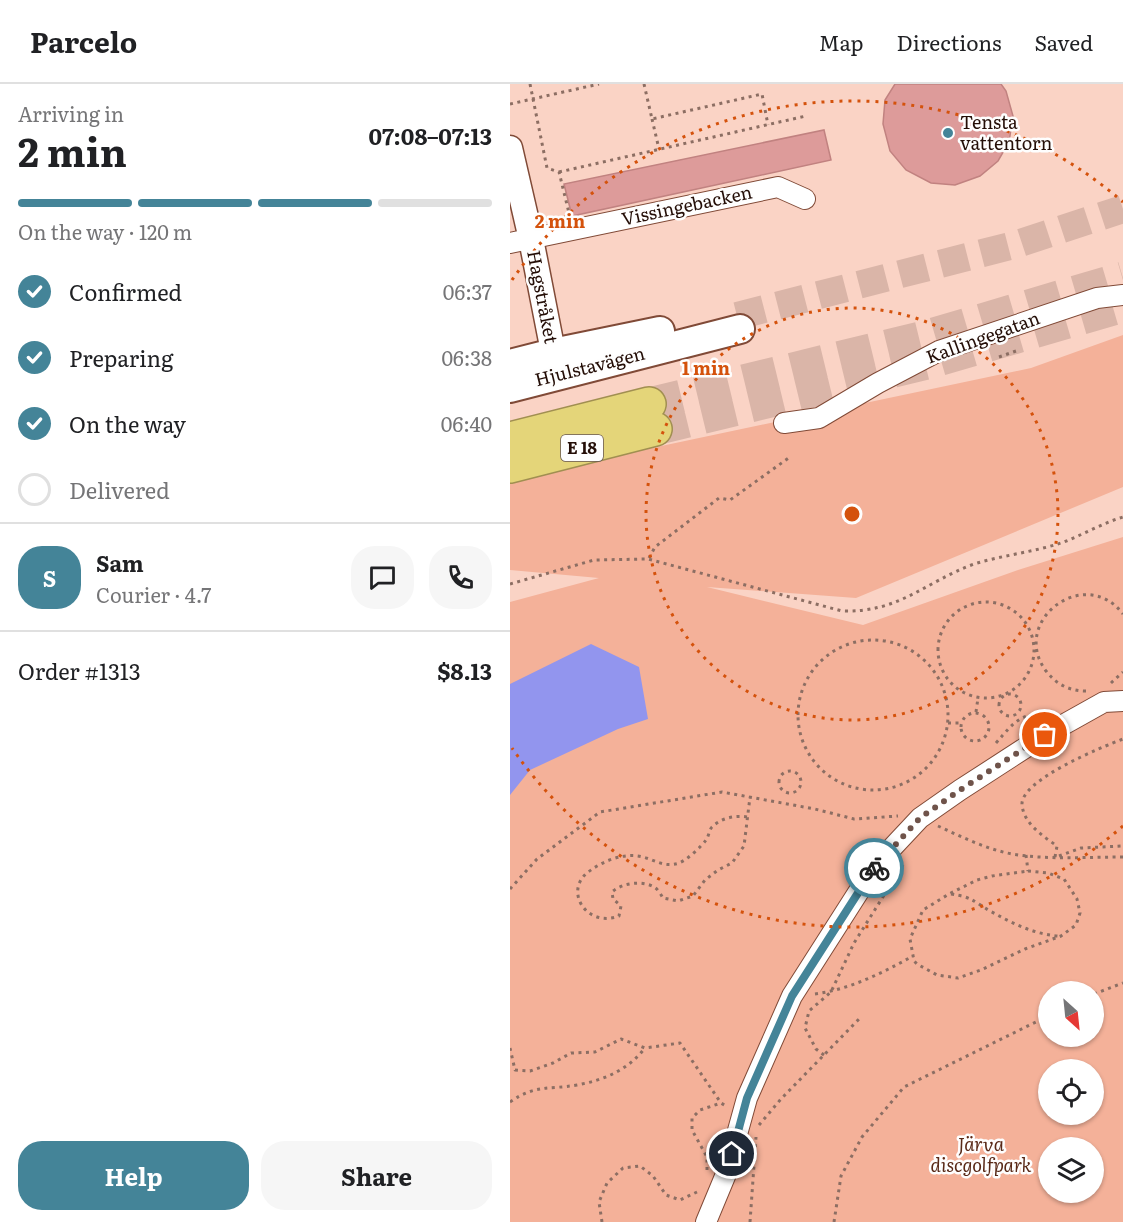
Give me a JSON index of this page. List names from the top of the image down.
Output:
{
  "streets": {
    "highway": ["E 18"],
    "main road": ["Hjulstavägen"],
    "street": ["Vissingebacken", "Hagstråket", "Kallingegatan"]
  },
  "crossings": [
    ["Vissingebacken", "Hagstråket"],
    ["Hagstråket", "Hjulstavägen"]
  ],
  "parks": ["Järva discgolfpark"],
  "places": ["Tensta vattentorn"],
  "north": "bottom right",
  "page": {
    "header": "Parcelo",
    "nav": ["Map", "Directions", "Saved"],
    "heading": ["2 min", "Arriving in", "07:08–07:13"],
    "panel": [
      "Sam",
      "Courier · 4.7",
      "Order #1313",
      "$8.13"
    ],
    "bar": "On the way · 120 m",
    "list": [
      ["Confirmed", "06:37"],
      ["Preparing", "06:38"],
      ["On the way", "06:40"],
      "Delivered"
    ],
    "round": "S",
    "buttons": ["Help", "Share"]
  },
  "rings": ["2 min", "1 min"]
}
